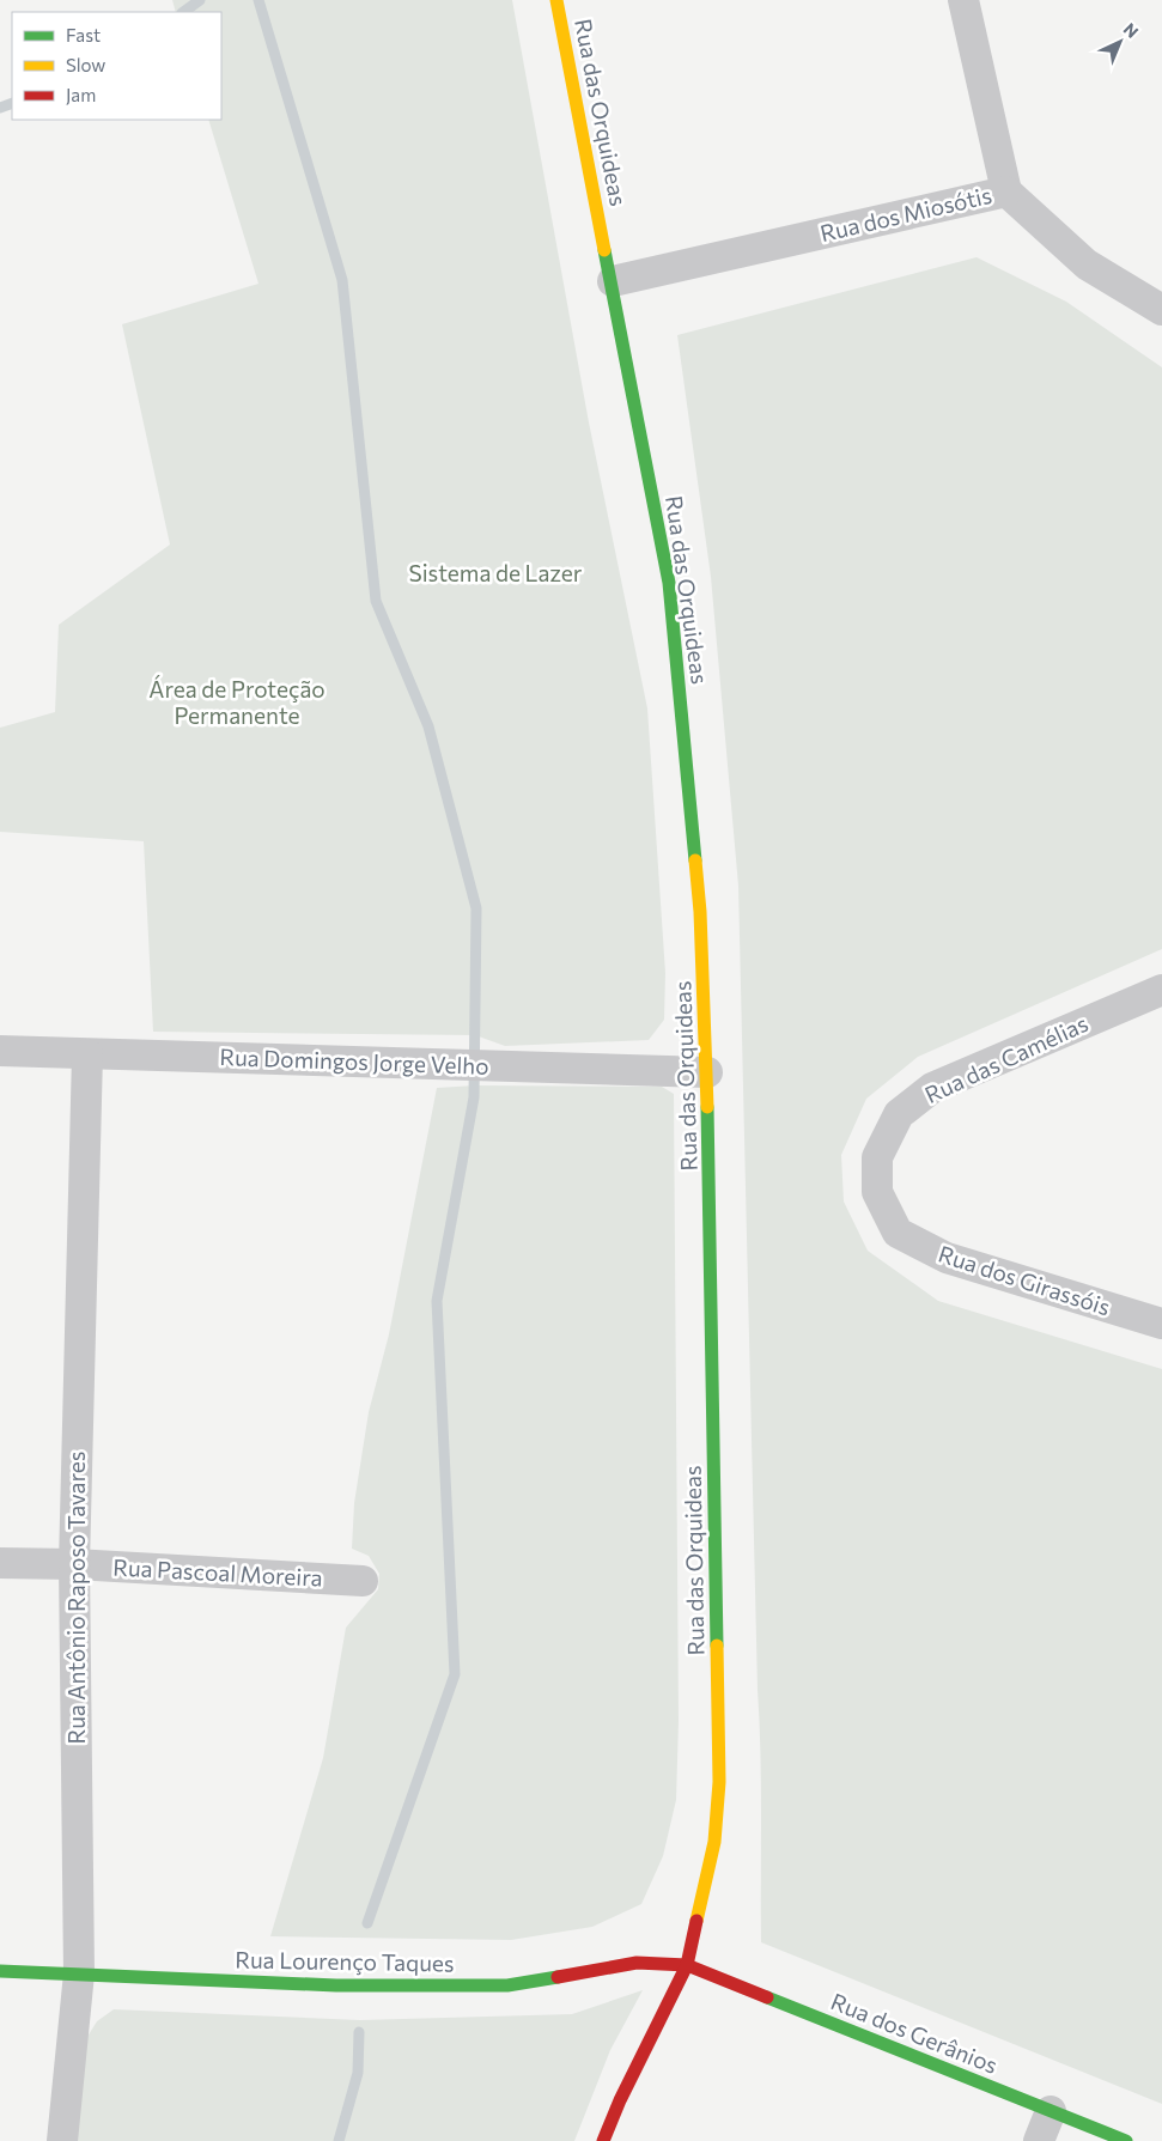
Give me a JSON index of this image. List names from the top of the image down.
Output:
{
  "streets": {
    "street": [
      "Rua das Orquideas",
      "Rua dos Miosótis",
      "Rua das Camélias",
      "Rua Domingos Jorge Velho",
      "Rua dos Girassóis",
      "Rua Pascoal Moreira",
      "Rua Antônio Raposo Tavares",
      "Rua Lourenço Taques",
      "Rua dos Gerânios"
    ]
  },
  "crossings": [
    ["Rua das Orquideas", "Rua dos Miosótis"],
    ["Rua das Orquideas", "Rua Domingos Jorge Velho"],
    ["Rua das Orquideas", "Rua Lourenço Taques"],
    ["Rua das Orquideas", "Rua dos Gerânios"],
    ["Rua das Camélias", "Rua dos Girassóis"],
    ["Rua Domingos Jorge Velho", "Rua Antônio Raposo Tavares"],
    ["Rua Pascoal Moreira", "Rua Antônio Raposo Tavares"],
    ["Rua Antônio Raposo Tavares", "Rua Lourenço Taques"],
    ["Rua Lourenço Taques", "Rua dos Gerânios"]
  ],
  "parks": ["Sistema de Lazer", "Área de Proteção Permanente"],
  "legend": ["Fast", "Slow", "Jam"],
  "north": "top right"
}
